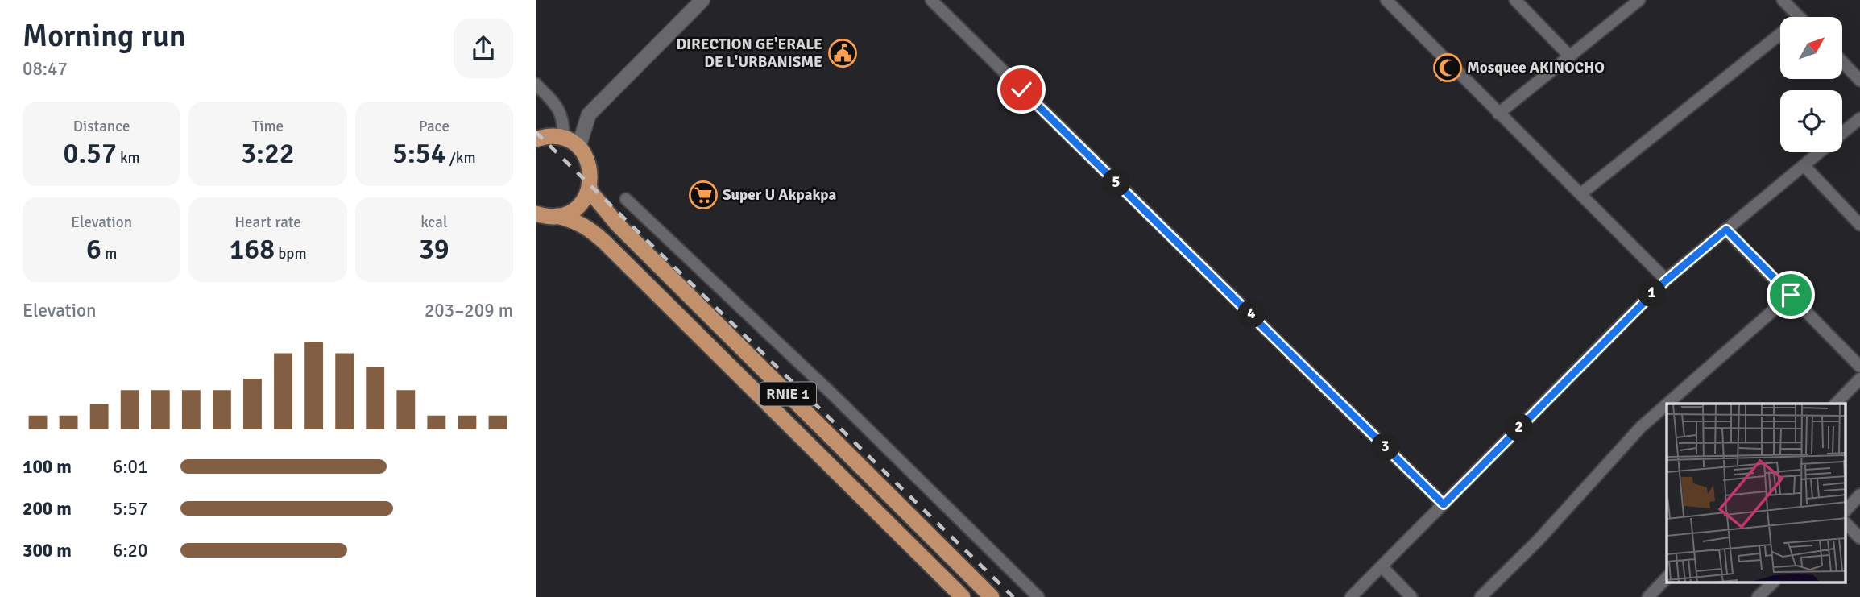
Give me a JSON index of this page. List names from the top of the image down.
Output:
{
  "streets": {
    "highway": ["RNIE 1"]
  },
  "places": {
    "public building": ["DIRECTION GE'ERALE DE L'URBANISME"],
    "mosque": ["Mosquee AKINOCHO"],
    "supermarket": ["Super U Akpakpa"]
  },
  "north": "top right",
  "page": {
    "heading": ["Morning run", "08:47"],
    "stats": [
      ["Distance", "0.57 km"],
      ["Time", "3:22"],
      ["Pace", "5:54 /km"],
      ["Elevation", "6 m"],
      ["Heart rate", "168 bpm"],
      ["kcal", "39"]
    ],
    "pins": [
      "5",
      "1",
      "4",
      "2",
      "3"
    ],
    "chart": ["Elevation", "203–209 m"],
    "list": [
      {
        "name": "100 m",
        "note": "6:01"
      },
      {
        "name": "200 m",
        "note": "5:57"
      },
      {
        "name": "300 m",
        "note": "6:20"
      }
    ]
  }
}
